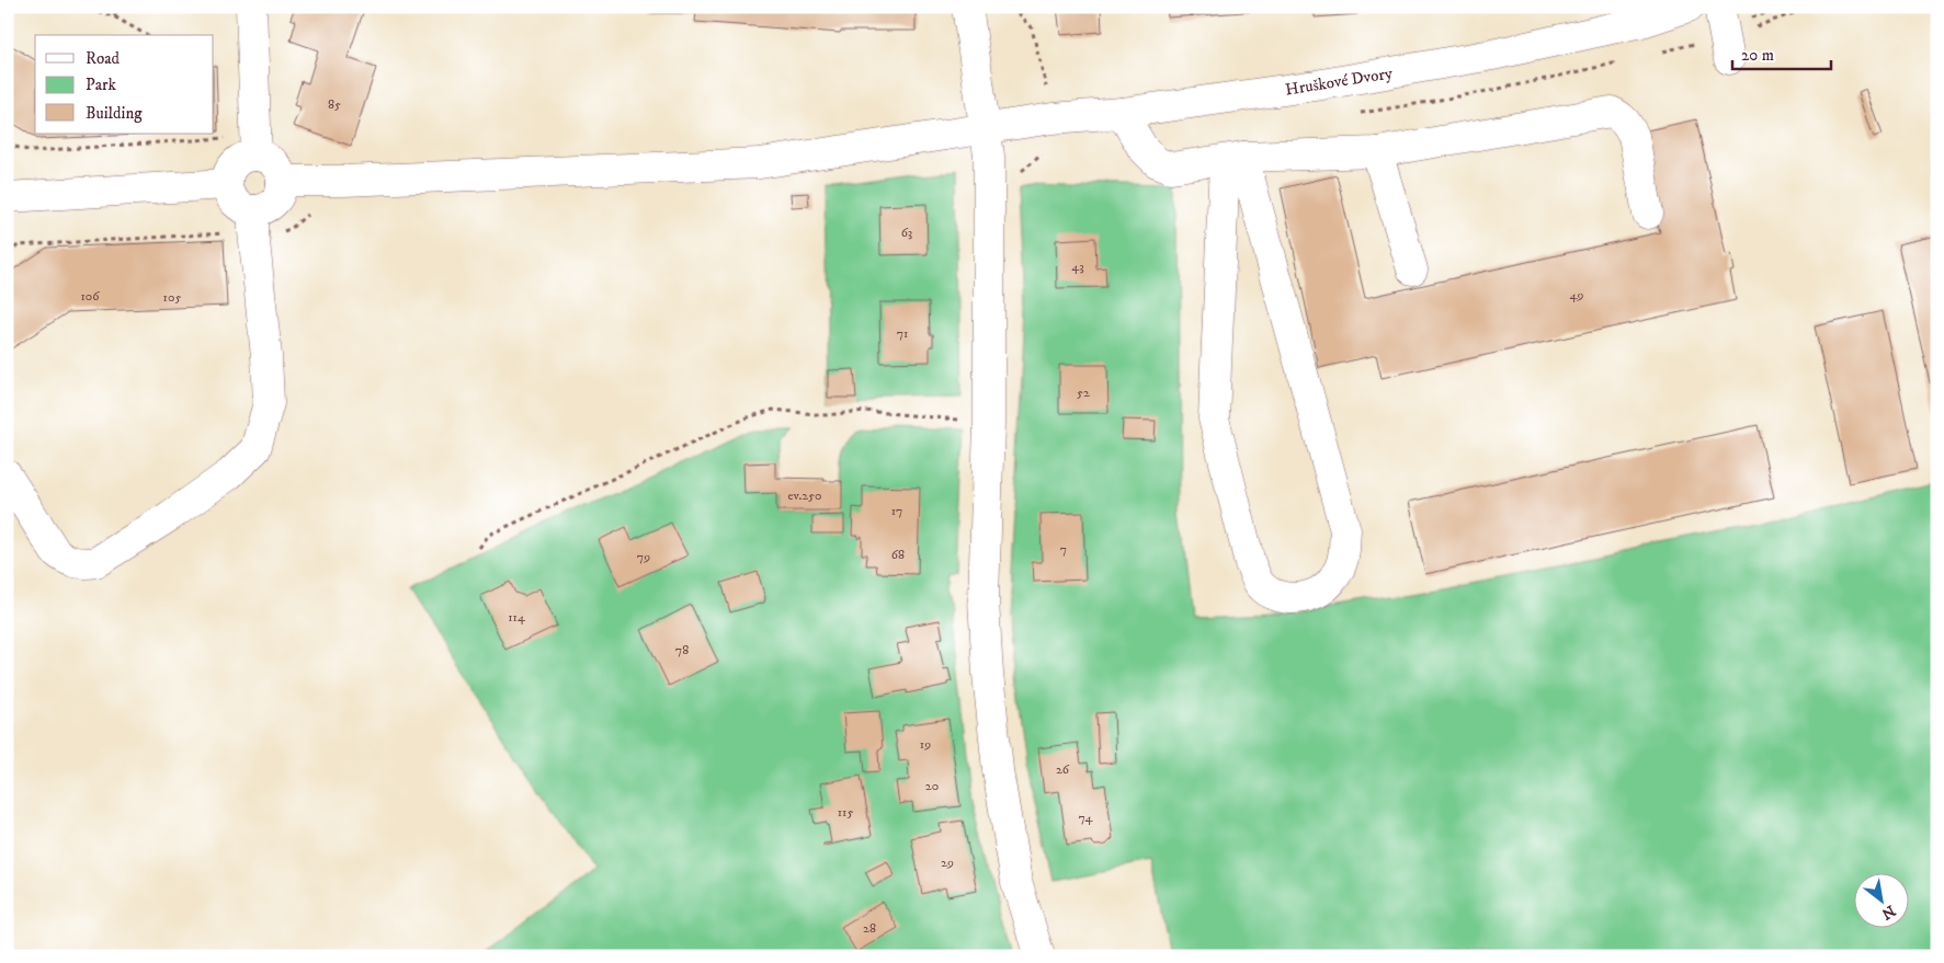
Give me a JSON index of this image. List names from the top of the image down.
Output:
{
  "streets": {
    "street": ["Hruškové Dvory"]
  },
  "house_numbers": [
    "85",
    "63",
    "43",
    "49",
    "106",
    "105",
    "71",
    "52",
    "ev.250",
    "17",
    "7",
    "68",
    "79",
    "114",
    "78",
    "19",
    "26",
    "20",
    "115",
    "74",
    "29",
    "28"
  ],
  "legend": ["Road", "Park", "Building"],
  "scale_bar": "20 m",
  "north": "bottom right"
}
